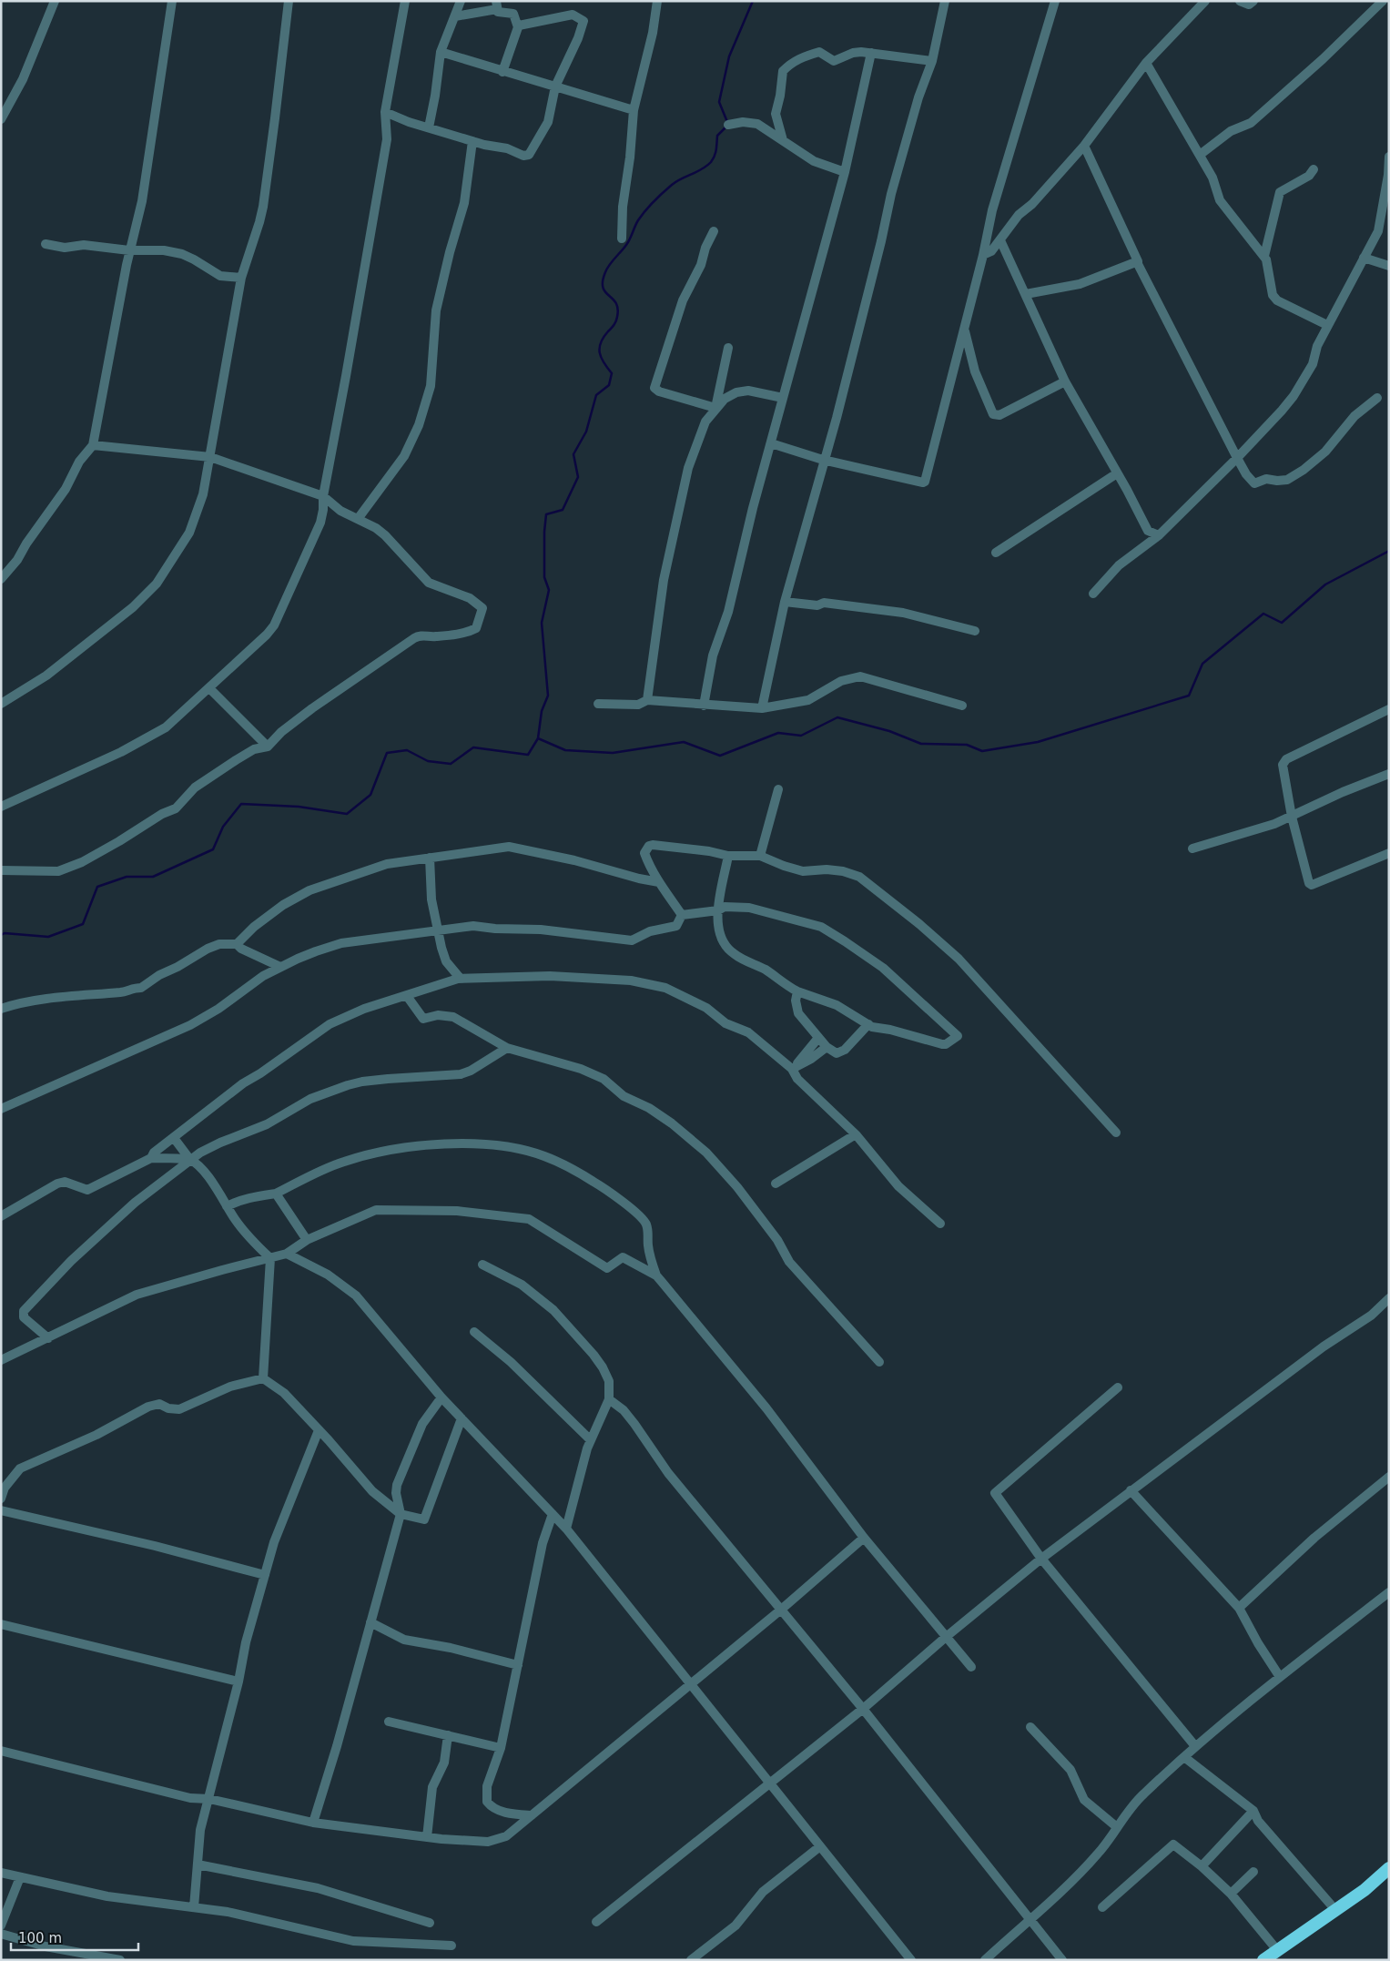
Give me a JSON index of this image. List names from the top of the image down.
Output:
{
  "scale_bar": "100 m"
}
